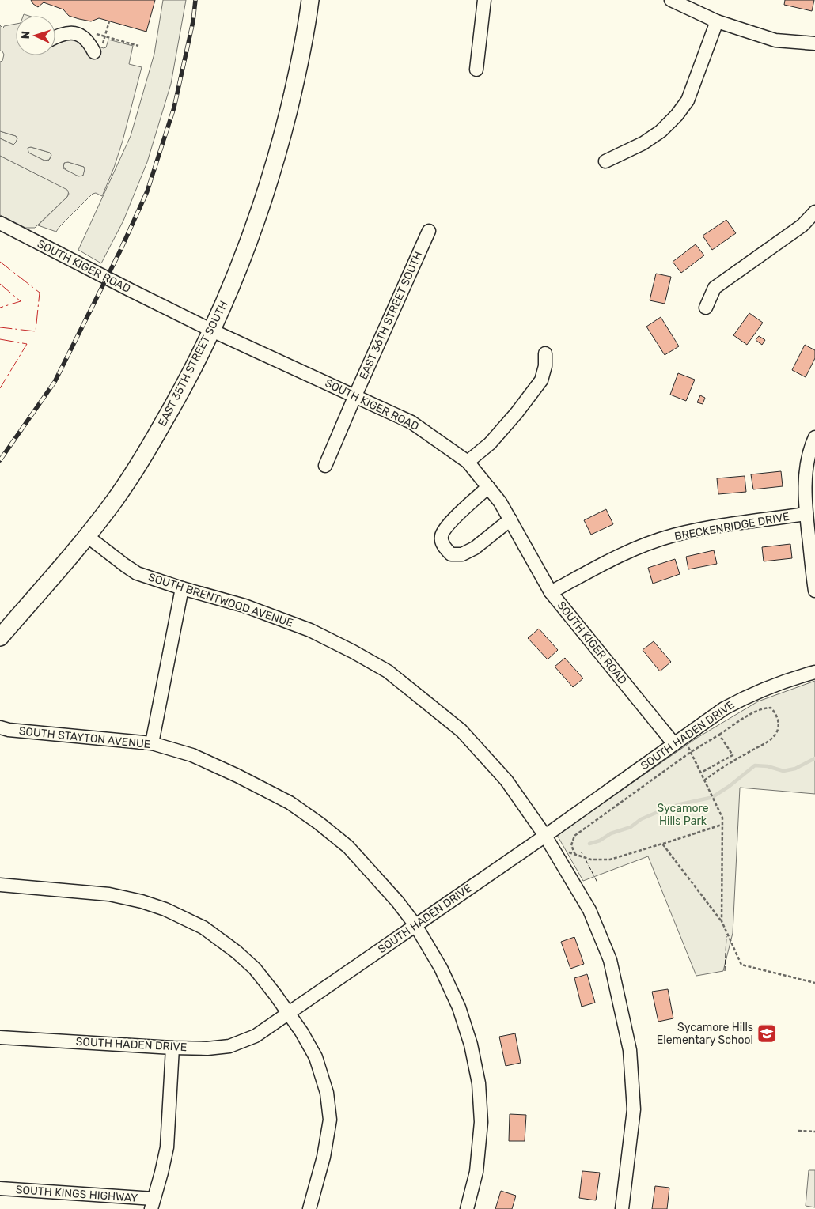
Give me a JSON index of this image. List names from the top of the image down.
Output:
{
  "streets": {
    "main road": ["EAST 35TH STREET SOUTH"],
    "street": [
      "SOUTH KIGER ROAD",
      "EAST 36TH STREET SOUTH",
      "BRECKENRIDGE DRIVE",
      "SOUTH BRENTWOOD AVENUE",
      "SOUTH HADEN DRIVE",
      "SOUTH STAYTON AVENUE",
      "SOUTH KINGS HIGHWAY"
    ]
  },
  "crossings": [
    ["SOUTH KIGER ROAD", "EAST 36TH STREET SOUTH"],
    ["SOUTH KIGER ROAD", "EAST 35TH STREET SOUTH"],
    ["SOUTH KIGER ROAD", "BRECKENRIDGE DRIVE"],
    ["SOUTH KIGER ROAD", "SOUTH HADEN DRIVE"],
    ["EAST 35TH STREET SOUTH", "SOUTH BRENTWOOD AVENUE"],
    ["SOUTH BRENTWOOD AVENUE", "SOUTH HADEN DRIVE"],
    ["SOUTH HADEN DRIVE", "SOUTH STAYTON AVENUE"]
  ],
  "parks": ["Sycamore Hills Park"],
  "places": {
    "school or university": ["Sycamore Hills Elementary School"]
  },
  "north": "left"
}
